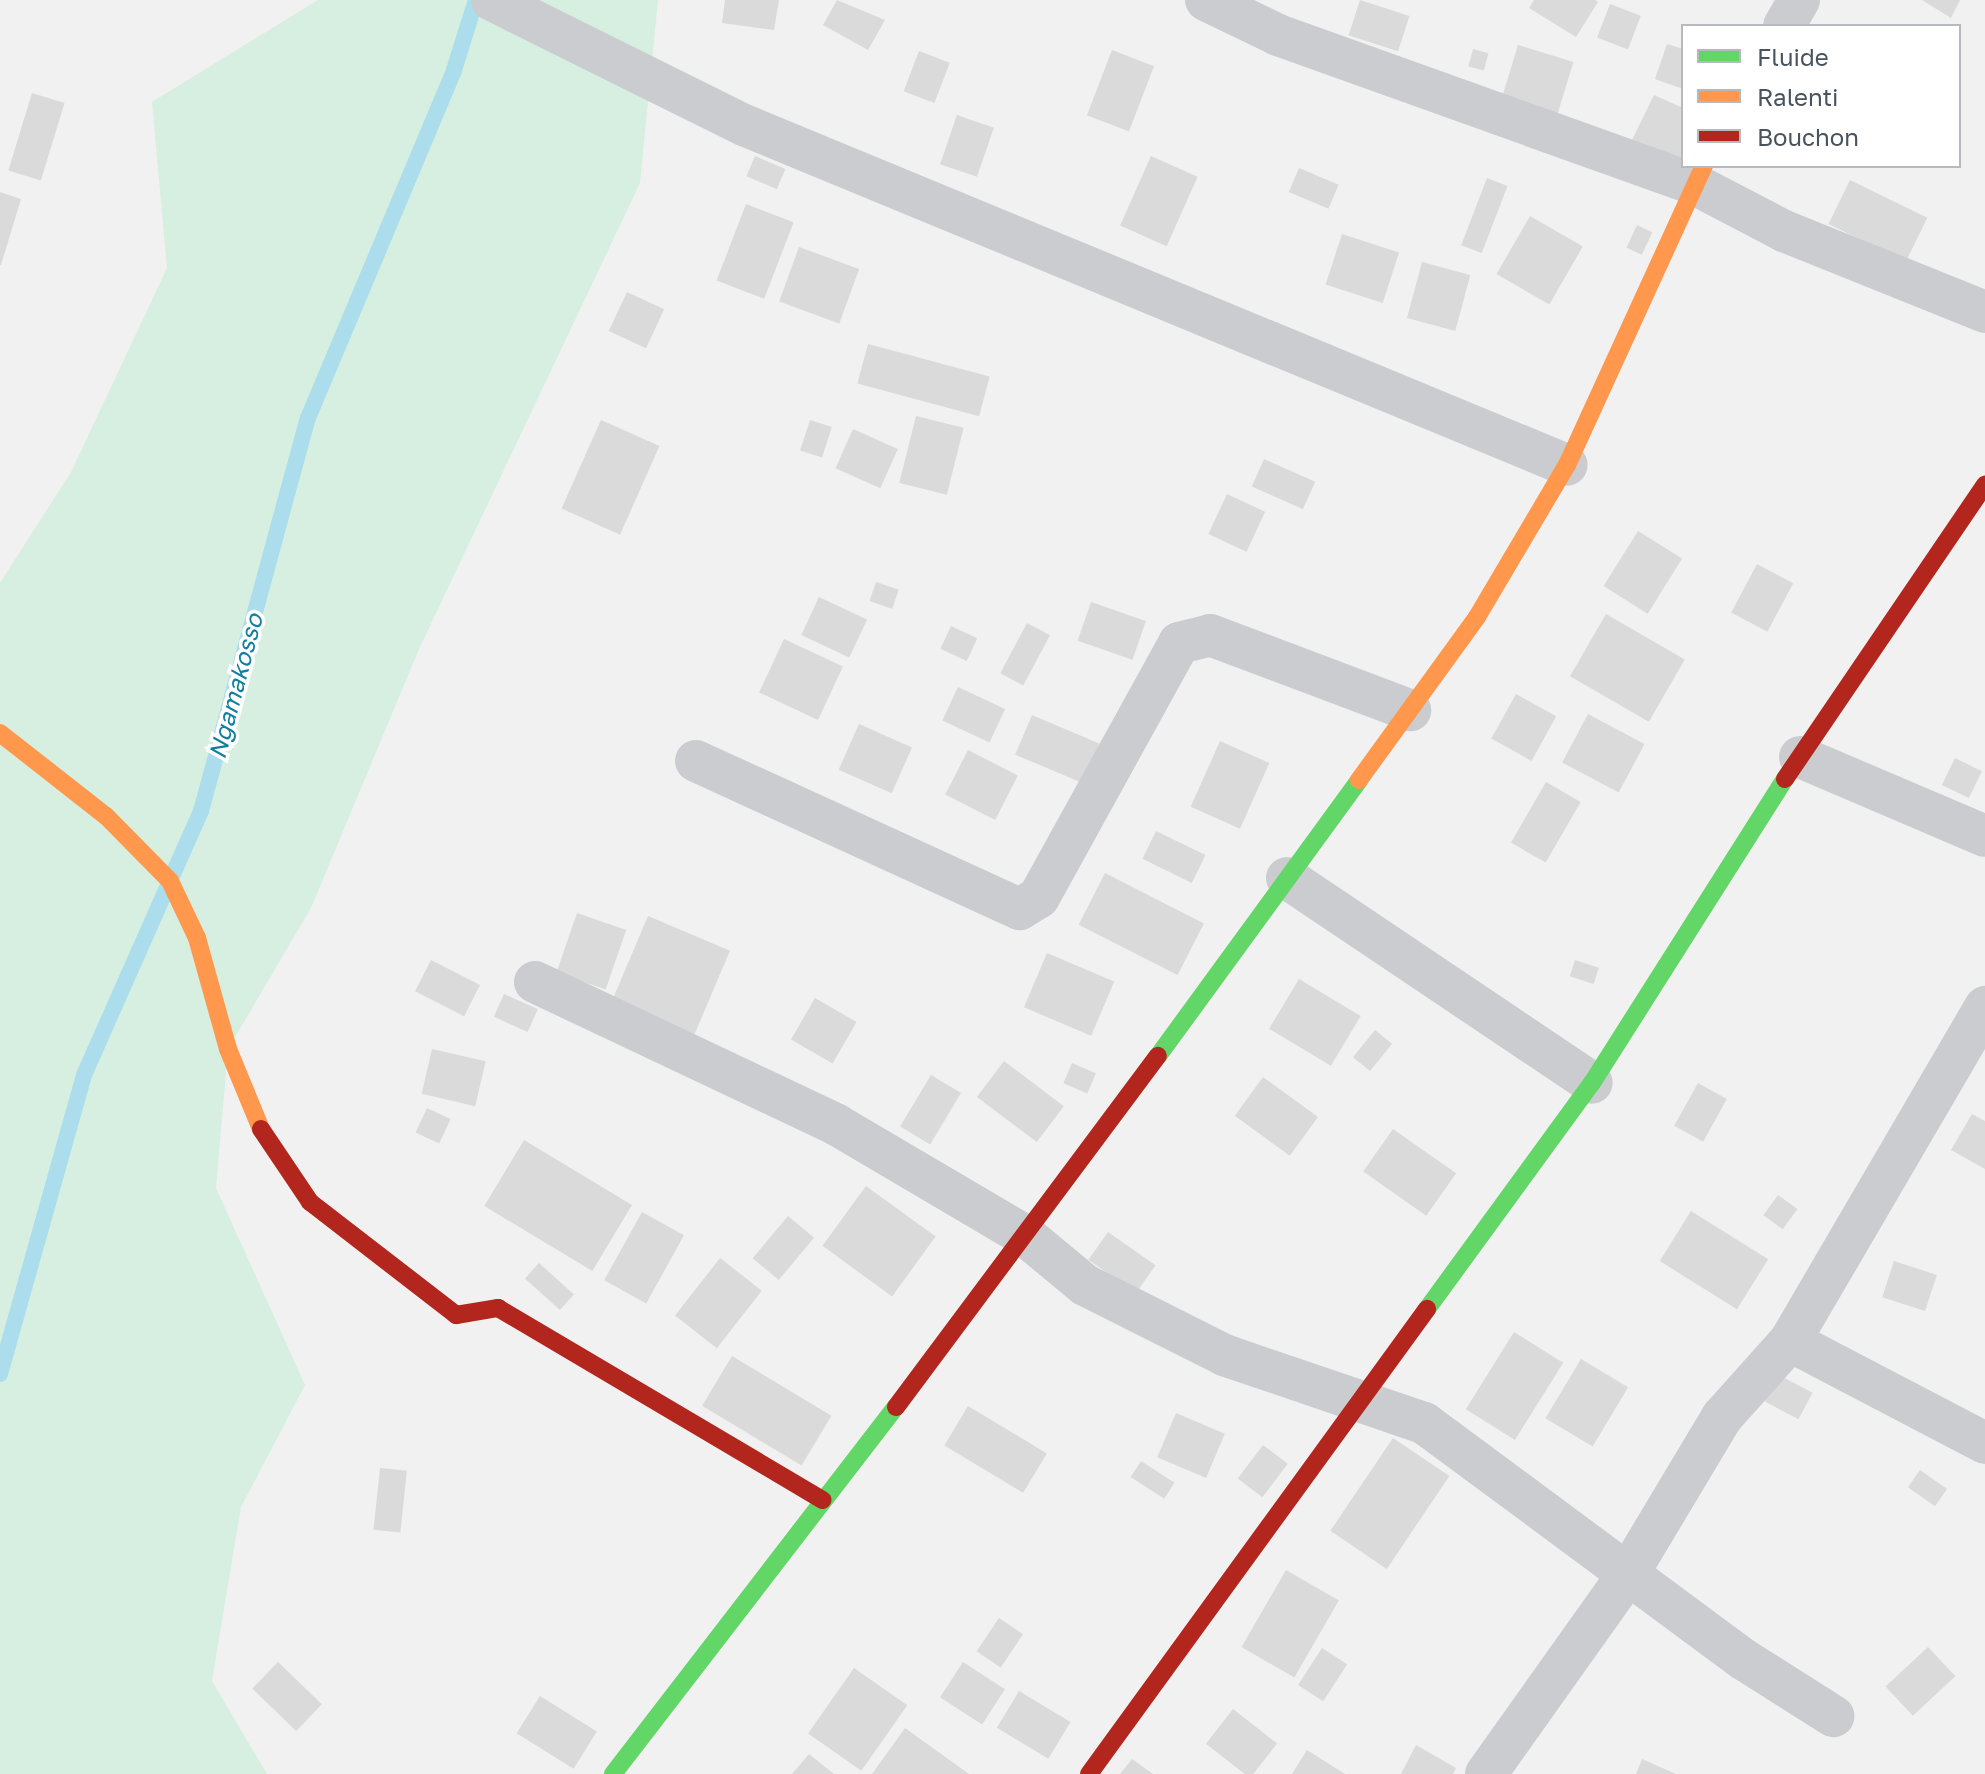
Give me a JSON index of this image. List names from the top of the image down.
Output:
{
  "water": ["Ngamakosso"],
  "legend": ["Fluide", "Ralenti", "Bouchon"]
}
